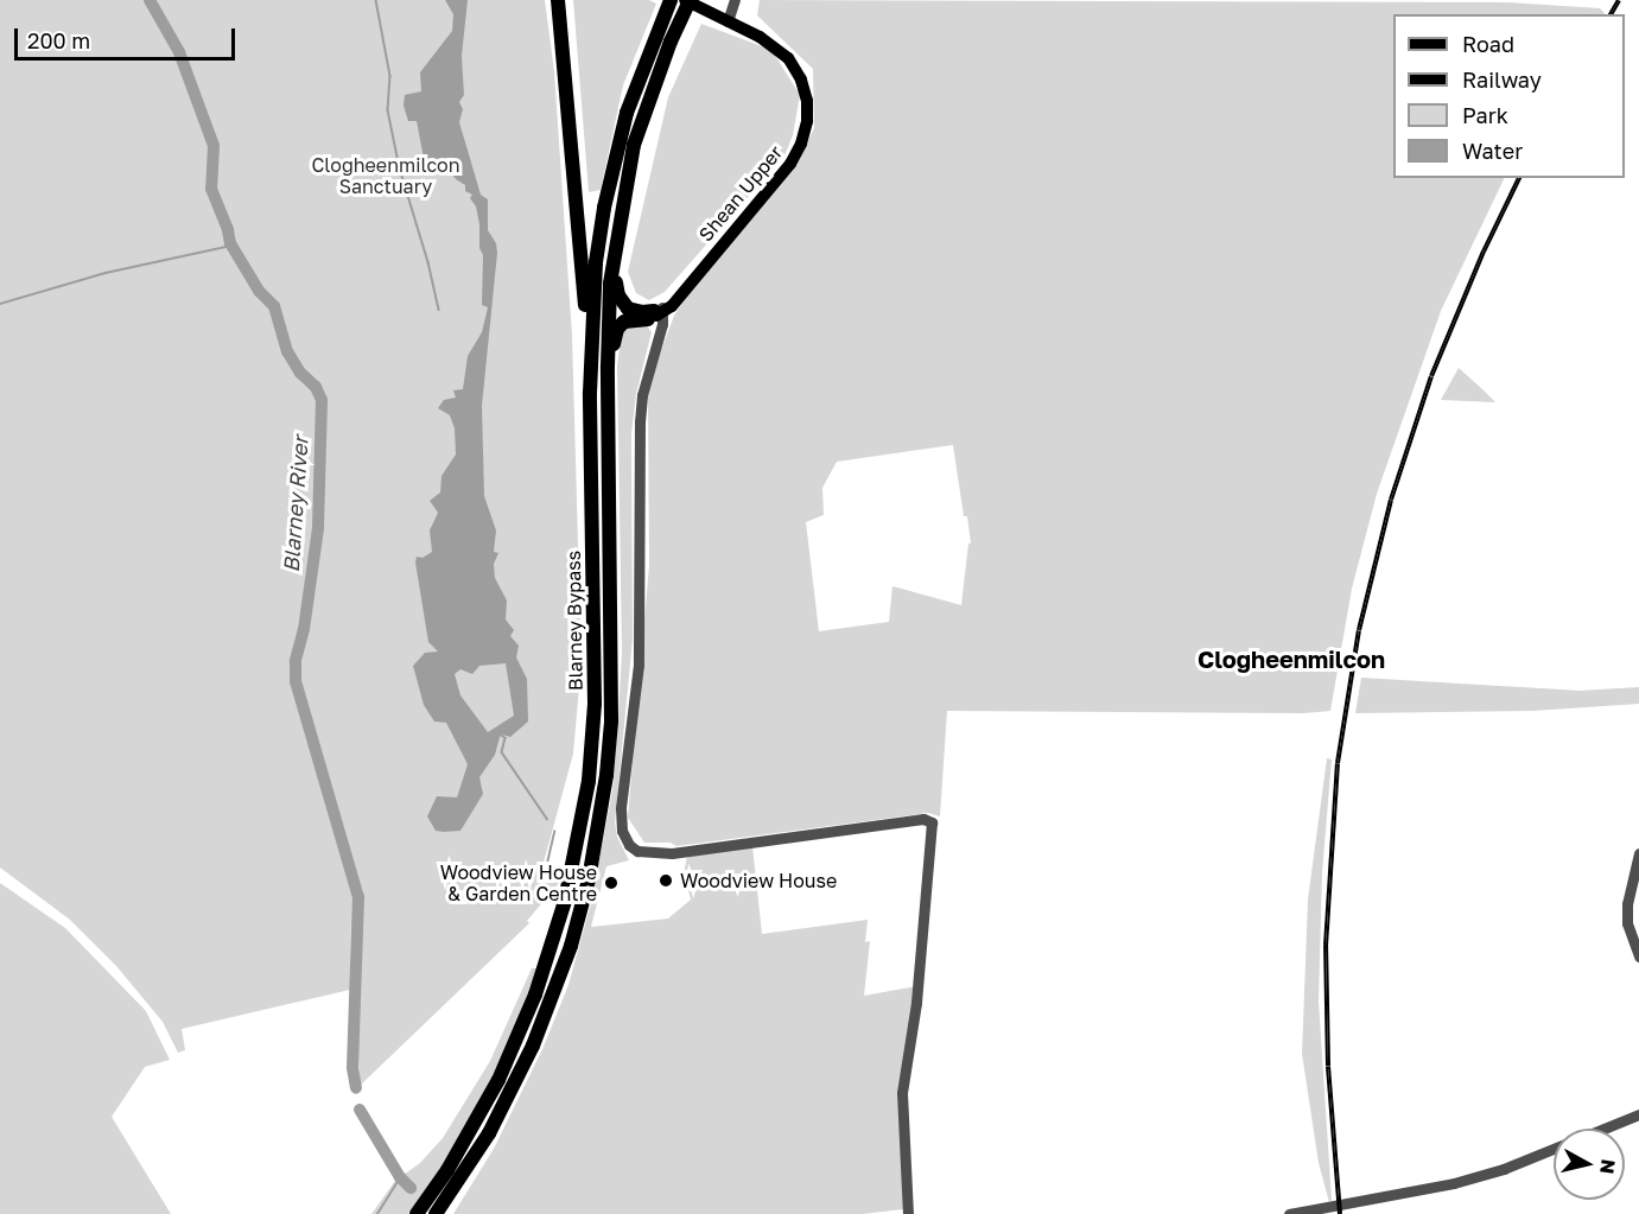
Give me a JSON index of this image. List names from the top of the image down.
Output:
{
  "streets": {
    "highway": ["Blarney Bypass"],
    "main road": ["Shean Upper"]
  },
  "crossings": [
    ["Shean Upper", "Blarney Bypass"]
  ],
  "districts": ["Clogheenmilcon"],
  "water": ["Blarney River"],
  "parks": ["Clogheenmilcon Sanctuary"],
  "places": ["Woodview House", "Woodview House & Garden Centre"],
  "legend": [
    "Road",
    "Railway",
    "Park",
    "Water"
  ],
  "scale_bar": "200 m",
  "north": "right"
}
